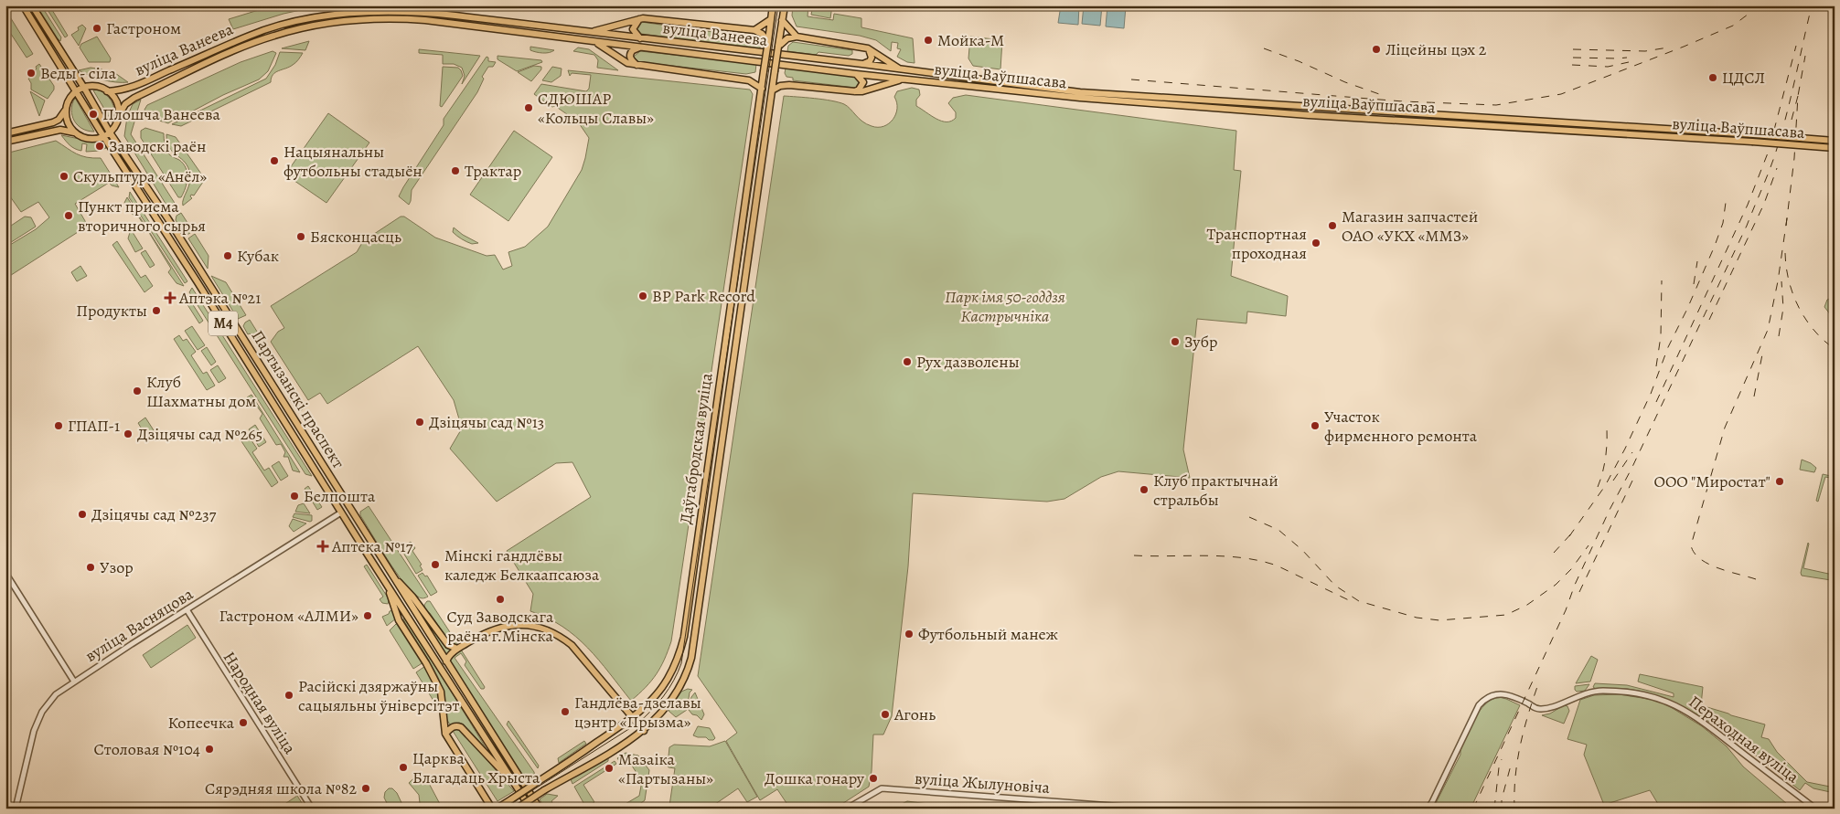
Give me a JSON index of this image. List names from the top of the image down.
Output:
{
  "streets": {
    "main road": [
      "вуліца Ванеева",
      "вуліца Ваўпшасава",
      "М4",
      "Партызанскі праспект",
      "Даўгабродская вуліца"
    ],
    "street": [
      "вуліца Васняцова",
      "Народная вуліца",
      "Пераходная вуліца",
      "вуліца Жылуновіча"
    ]
  },
  "crossings": [
    ["вуліца Ванеева", "вуліца Ваўпшасава"],
    ["Партызанскі праспект", "вуліца Васняцова"],
    ["вуліца Васняцова", "Народная вуліца"]
  ],
  "parks": ["Парк імя 50-годдзя Кастрычніка"],
  "places": {
    "other": [
      "Гастроном",
      "Мойка-М",
      "Ліцейны цэх 2",
      "Веды - сіла",
      "ЦДСЛ",
      "СДЮШАР «Кольцы Славы»",
      "Плошча Ванеева",
      "Заводскі раён",
      "Нацыянальны футбольны стадыён",
      "Трактар",
      "Скульптура «Анёл»",
      "Пункт приема вторичного сырья",
      "Магазин запчастей ОАО «УКХ «ММЗ»",
      "Бясконцасць",
      "Транспортная проходная",
      "Кубак",
      "BP Park Record",
      "Продукты",
      "Зубр",
      "Рух дазволены",
      "Клуб Шахматны дом",
      "Дзіцячы сад №13",
      "ГПАП-1",
      "Участок фирменного ремонта",
      "Дзіцячы сад №265",
      "ООО \"Миростат\"",
      "Клуб практычнай стральбы",
      "Белпошта",
      "Дзіцячы сад №237",
      "Мінскі гандлёвы каледж Белкаапсаюза",
      "Узор",
      "Суд Заводскага раёна г.Мінска",
      "Гастроном «АЛМИ»",
      "Футбольный манеж",
      "Расійскі дзяржаўны сацыяльны ўніверсітэт",
      "Гандлёва-дзелавы цэнтр «Прызма»",
      "Агонь",
      "Копеечка",
      "Столовая №104",
      "Царква Благадаць Хрыста",
      "Мазаіка «Партызаны»",
      "Дошка гонару",
      "Сярэдняя школа №82"
    ],
    "health": ["Аптэка №21", "Аптека №17"]
  }
}
